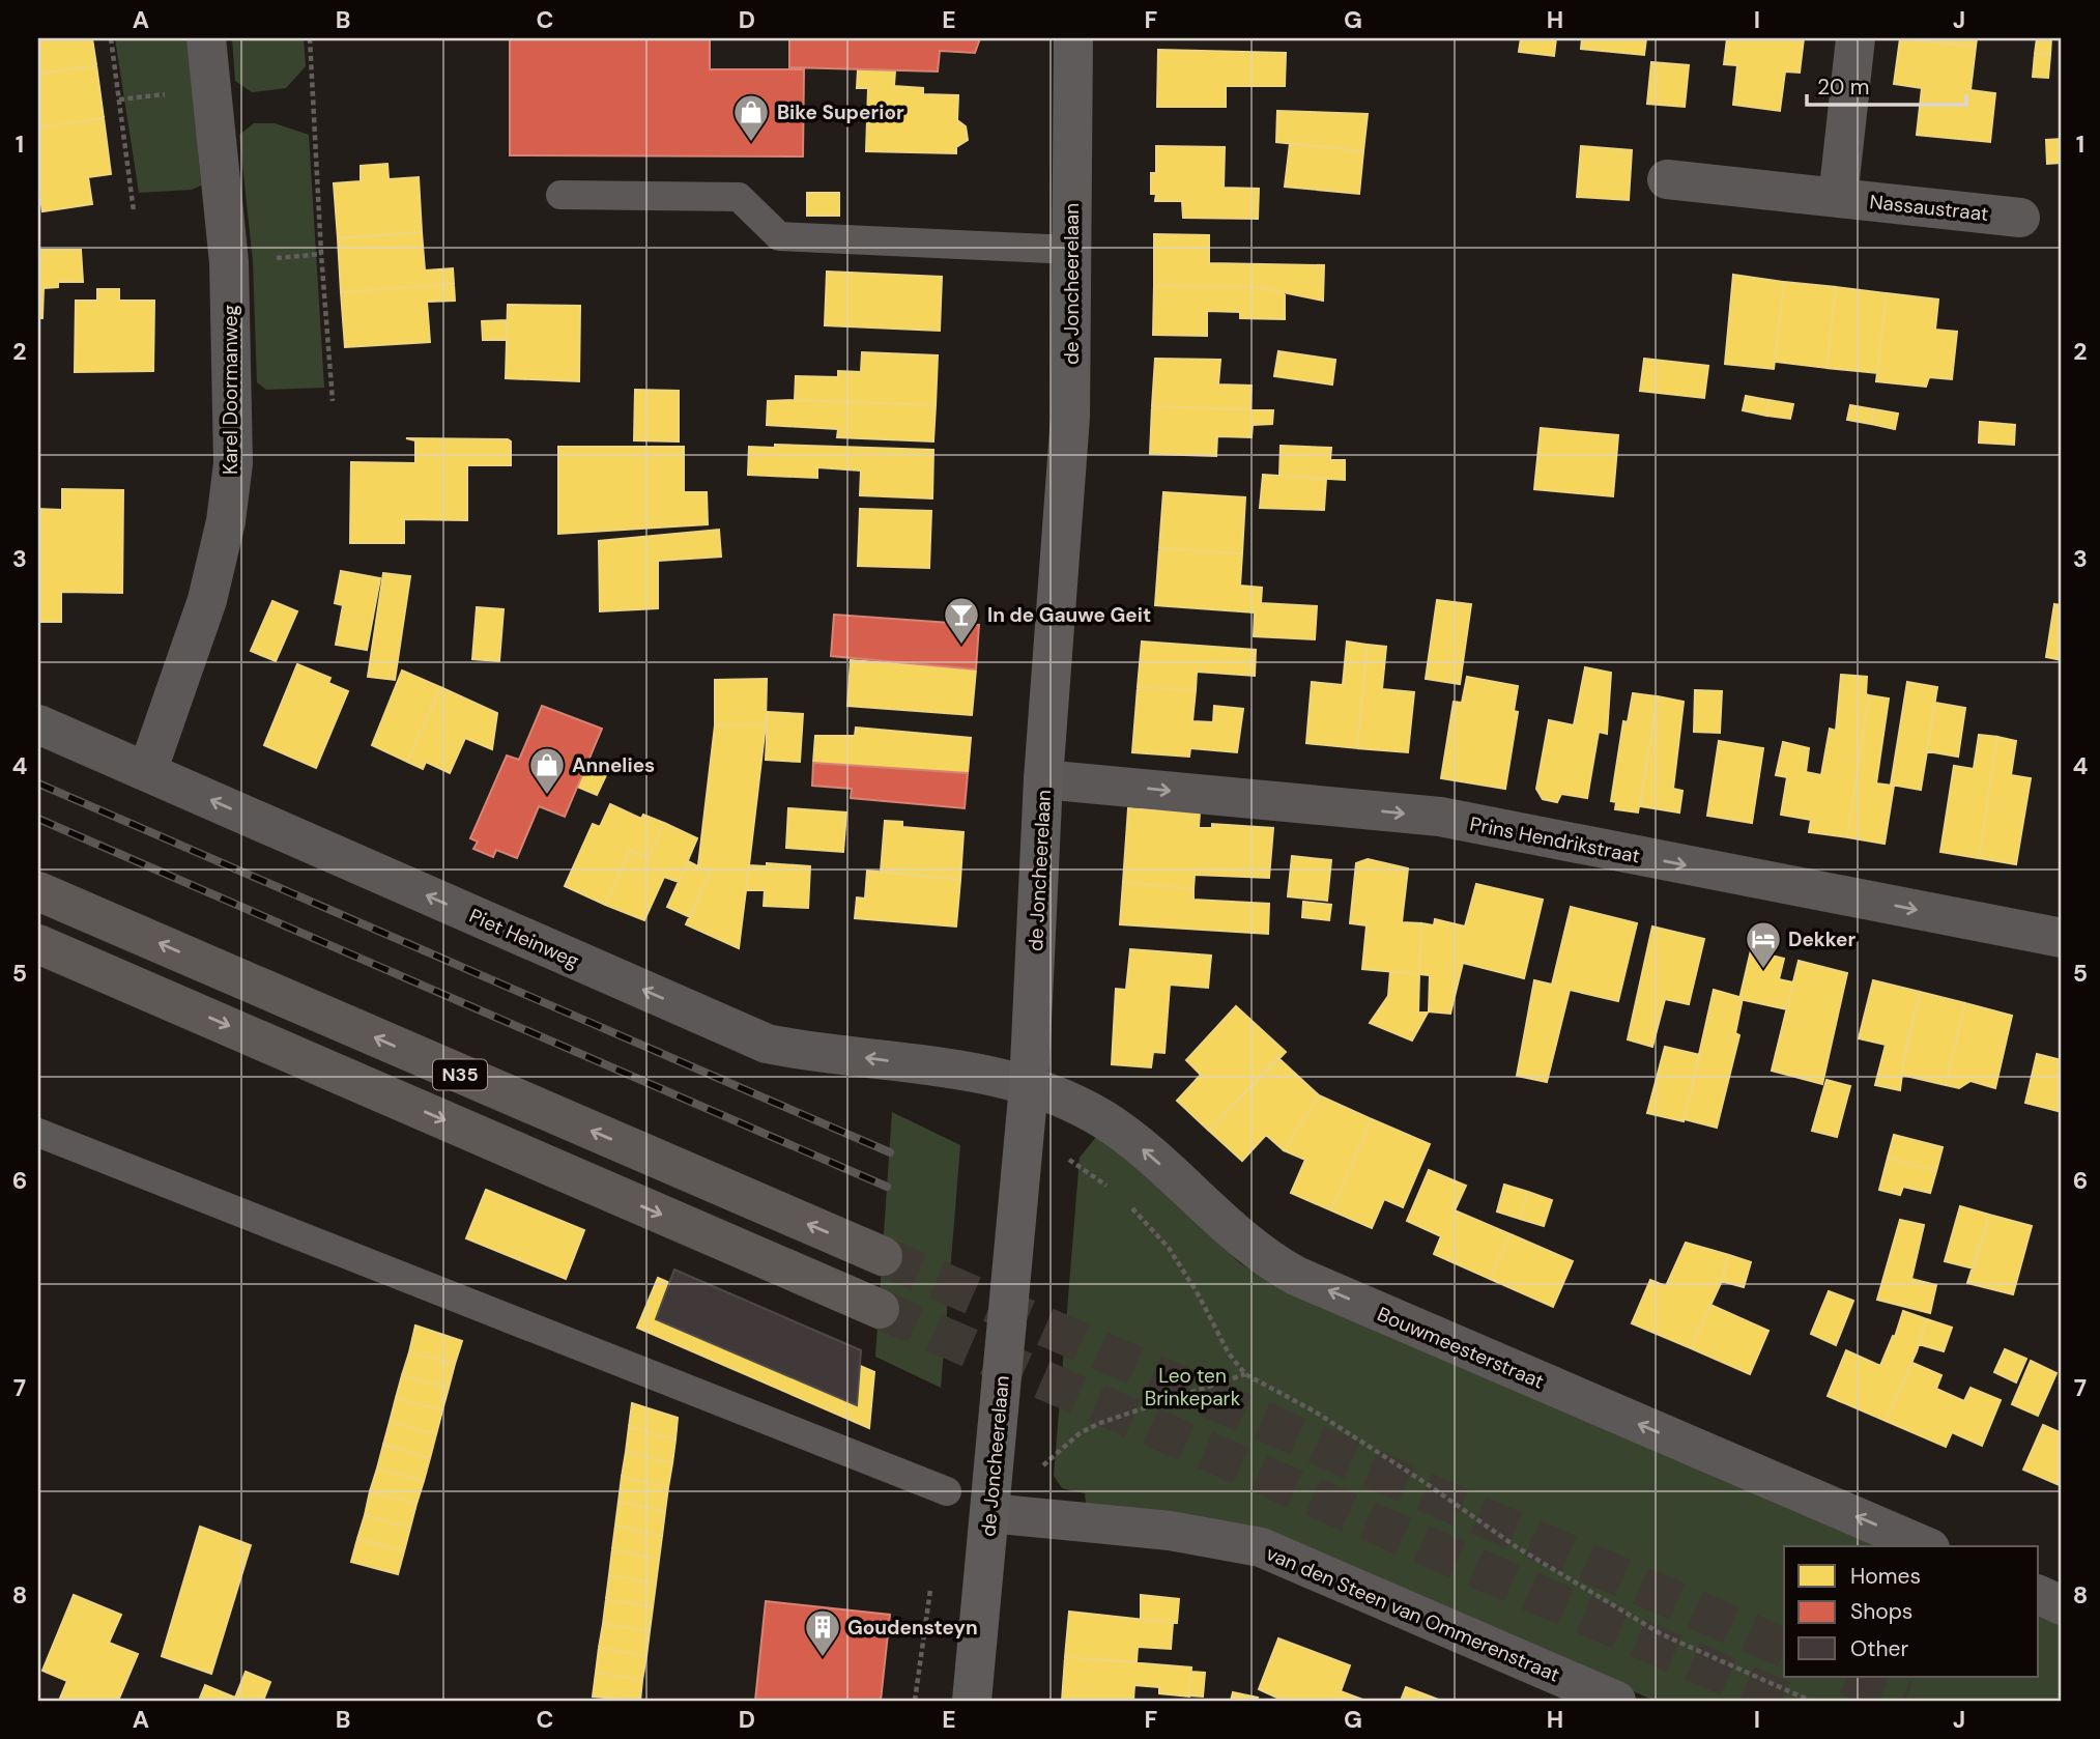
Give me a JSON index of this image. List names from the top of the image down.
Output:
{
  "streets": {
    "main road": ["de Joncheerelaan", "N35"],
    "street": [
      "Nassaustraat",
      "Karel Doormanweg",
      "Prins Hendrikstraat",
      "Piet Heinweg",
      "Bouwmeesterstraat",
      "van den Steen van Ommerenstraat"
    ]
  },
  "crossings": [
    ["de Joncheerelaan", "Prins Hendrikstraat"],
    ["de Joncheerelaan", "Piet Heinweg"],
    ["de Joncheerelaan", "Bouwmeesterstraat"],
    ["de Joncheerelaan", "van den Steen van Ommerenstraat"],
    ["Karel Doormanweg", "Piet Heinweg"],
    ["Piet Heinweg", "Bouwmeesterstraat"]
  ],
  "one_way": ["Prins Hendrikstraat", "Piet Heinweg", "Bouwmeesterstraat"],
  "parks": ["Leo ten Brinkepark"],
  "places": {
    "shop": ["Bike Superior", "Annelies"],
    "bar": ["In de Gauwe Geit"],
    "hotel": ["Dekker"],
    "building": ["Goudensteyn"]
  },
  "legend": ["Homes", "Shops", "Other"],
  "scale_bar": "20 m",
  "grid": {
    "columns": [
      "A",
      "B",
      "C",
      "D",
      "E",
      "F",
      "G",
      "H",
      "I",
      "J"
    ],
    "rows": [
      "1",
      "2",
      "3",
      "4",
      "5",
      "6",
      "7",
      "8"
    ]
  }
}
